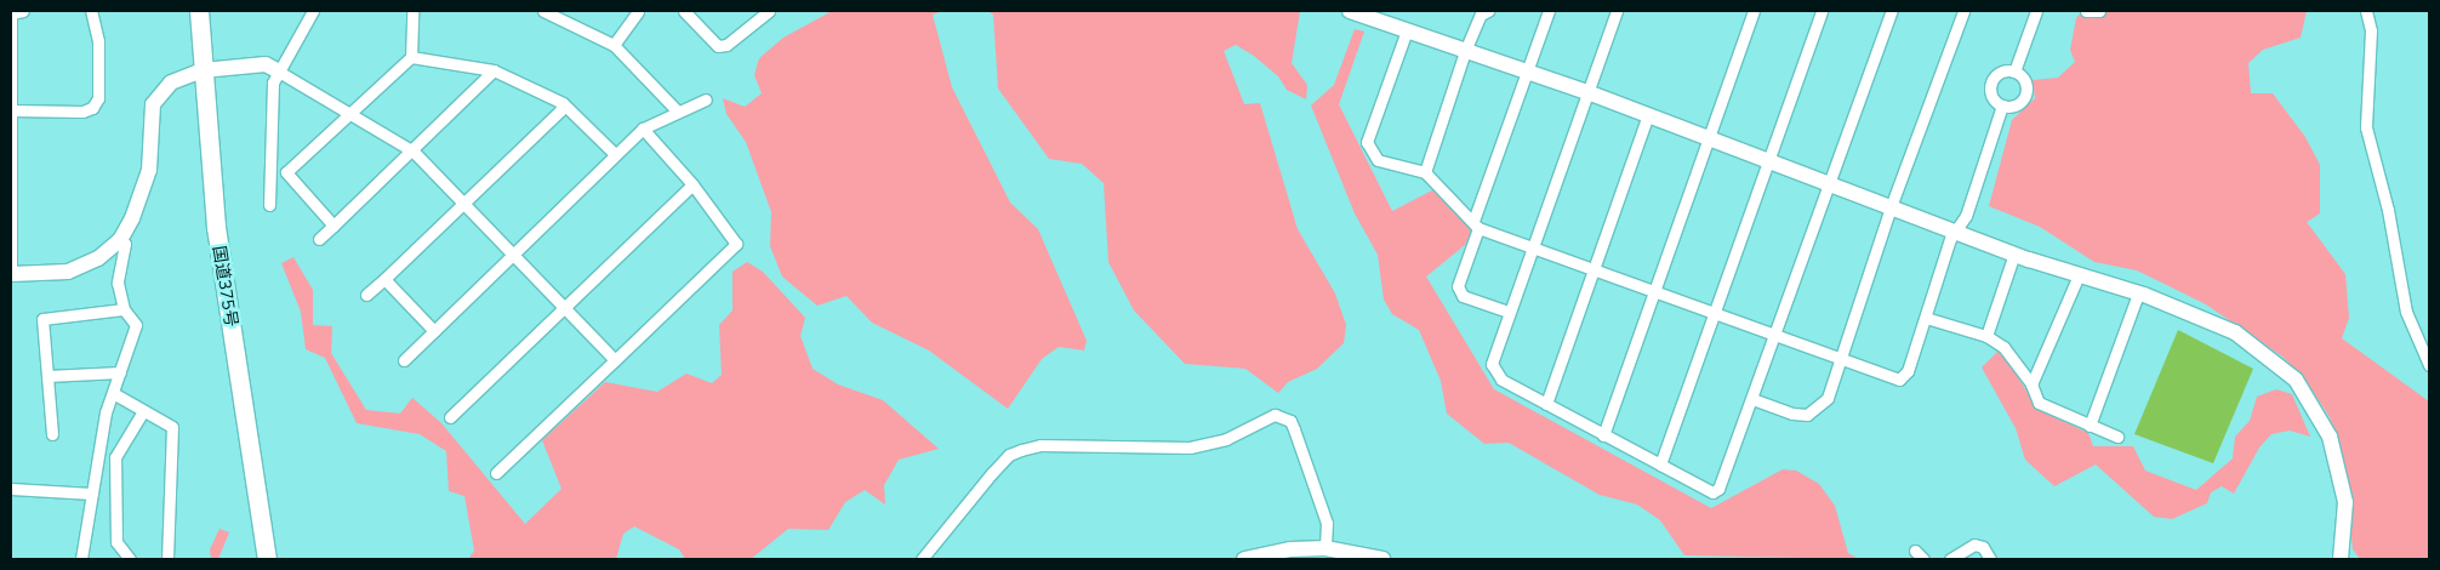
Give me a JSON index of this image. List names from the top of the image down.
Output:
{
  "streets": {
    "highway": ["国道375号"]
  }
}
